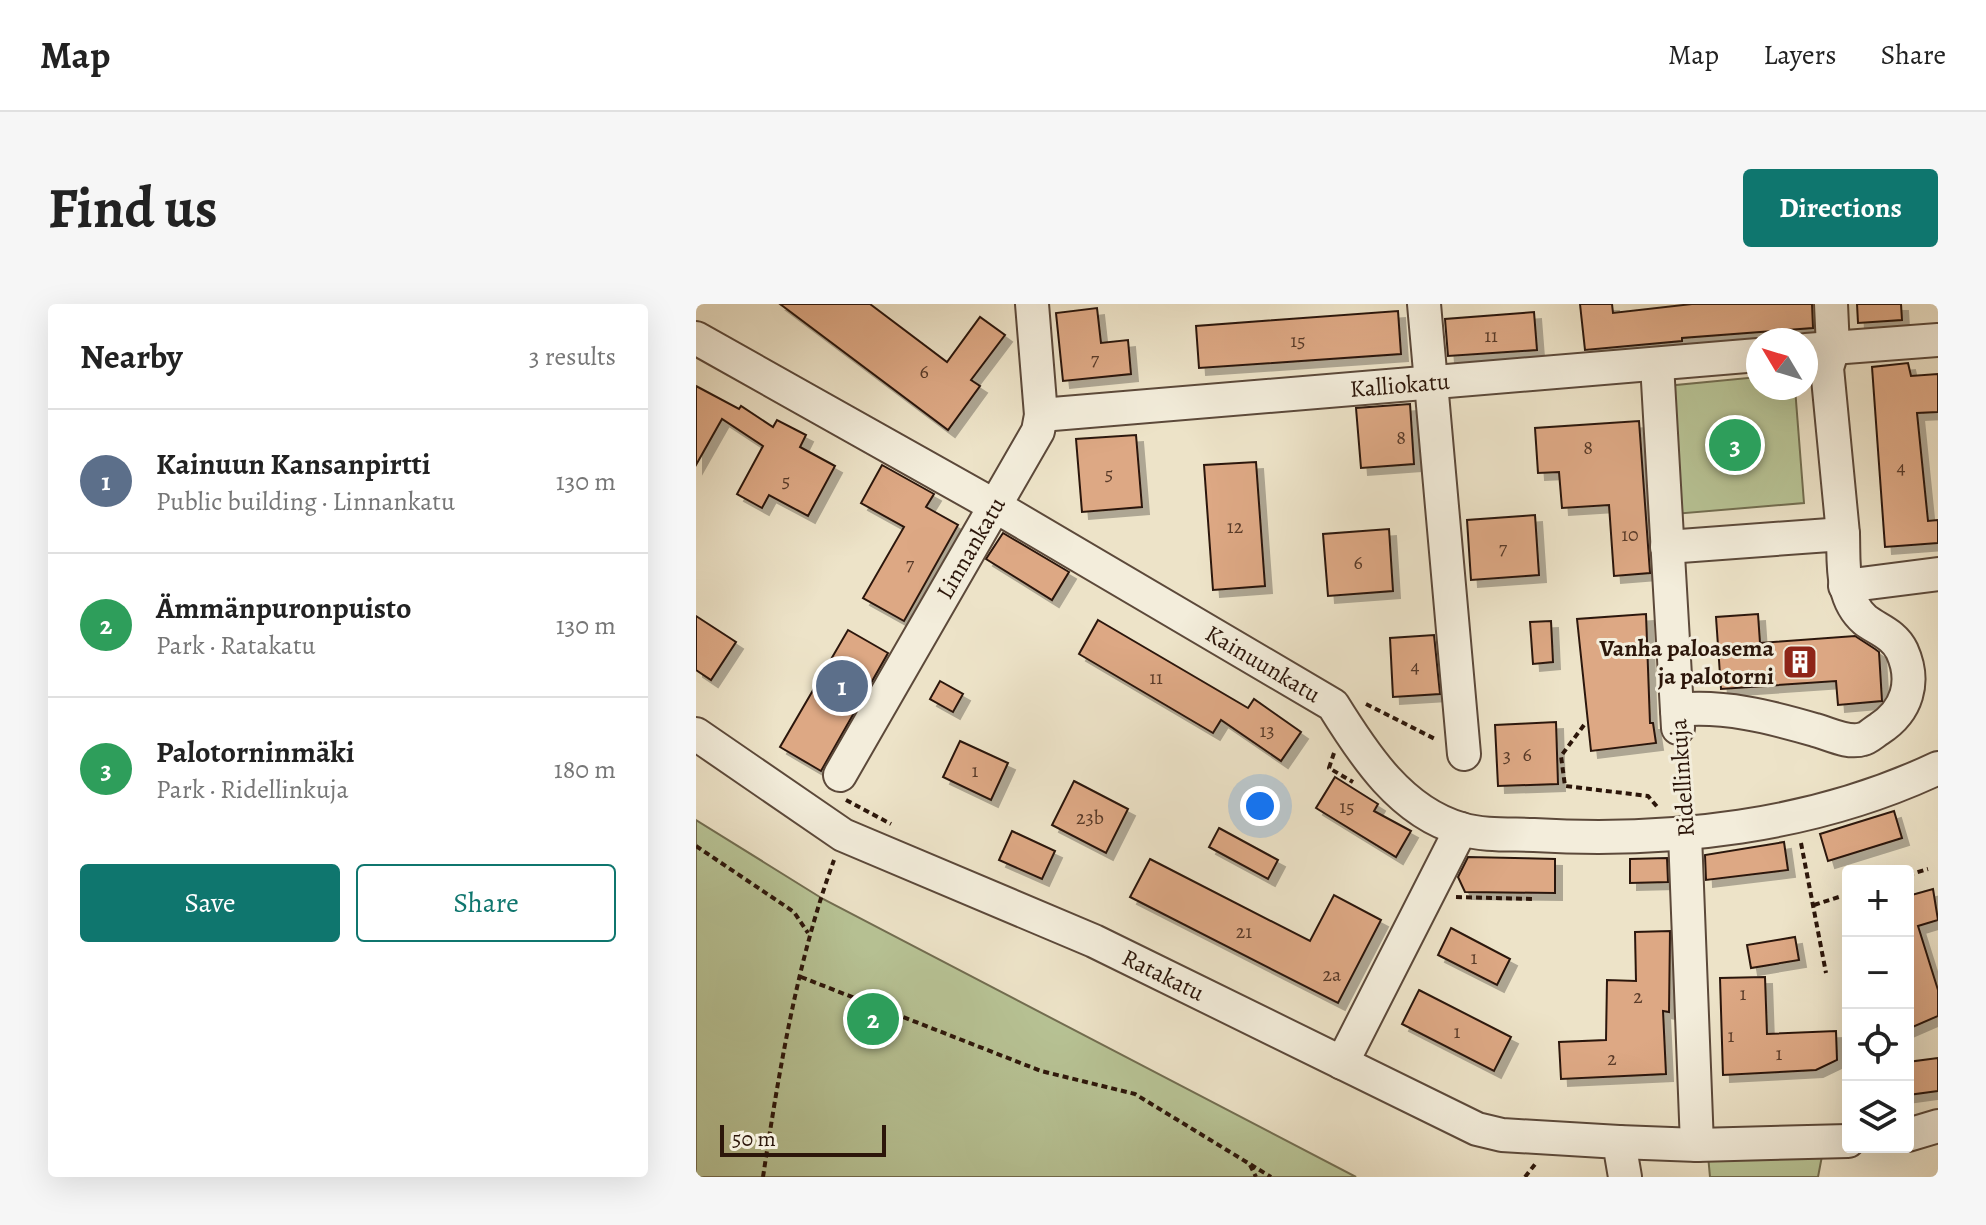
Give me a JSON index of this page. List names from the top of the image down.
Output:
{
  "streets": {
    "street": [
      "Kalliokatu",
      "Linnankatu",
      "Kainuunkatu",
      "Ridellinkuja",
      "Ratakatu"
    ]
  },
  "crossings": [
    ["Kalliokatu", "Linnankatu"],
    ["Kalliokatu", "Ridellinkuja"],
    ["Linnankatu", "Kainuunkatu"],
    ["Kainuunkatu", "Ridellinkuja"],
    ["Ridellinkuja", "Ratakatu"]
  ],
  "places": {
    "building": ["Vanha paloasema ja palotorni"]
  },
  "house_numbers": [
    "11",
    "15",
    "7",
    "6",
    "8",
    "8",
    "4",
    "5",
    "5",
    "12",
    "10",
    "7",
    "6",
    "7",
    "4",
    "11",
    "13",
    "6",
    "3",
    "1",
    "15",
    "23b",
    "21",
    "1",
    "2a",
    "1",
    "2",
    "1",
    "1",
    "1",
    "2"
  ],
  "scale_bar": "50 m",
  "north": "top left",
  "page": {
    "header": "Map",
    "nav": ["Map", "Layers", "Share"],
    "buttons": [
      "Directions",
      ["Save", "Share"]
    ],
    "title": "Find us",
    "heading": ["Nearby", "3 results"],
    "list": [
      {
        "mark": "1",
        "name": "Kainuun Kansanpirtti",
        "note": "Public building · Linnankatu",
        "value": "130 m"
      },
      {
        "mark": "2",
        "name": "Ämmänpuronpuisto",
        "note": "Park · Ratakatu",
        "value": "130 m"
      },
      {
        "mark": "3",
        "name": "Palotorninmäki",
        "note": "Park · Ridellinkuja",
        "value": "180 m"
      }
    ],
    "pins": ["3", "1", "2"],
    "map_buttons": ["+", "−"],
    "scale": "50 m"
  }
}
